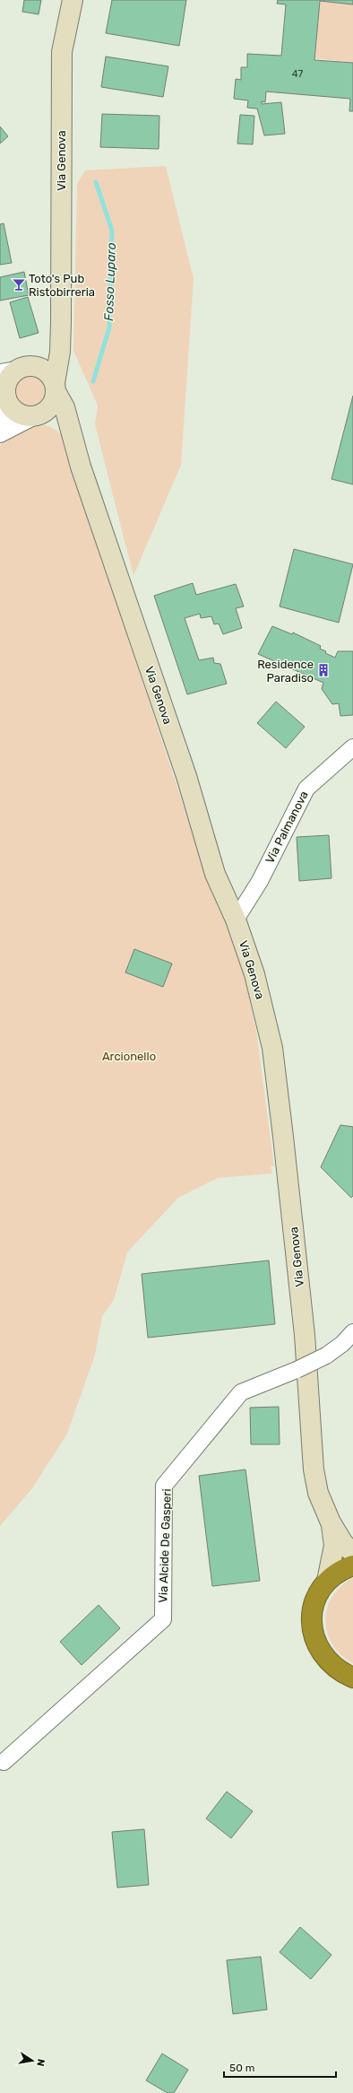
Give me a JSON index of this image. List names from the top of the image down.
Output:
{
  "streets": {
    "highway": ["Via Genova"],
    "street": ["Via Palmanova", "Via Alcide De Gasperi"]
  },
  "crossings": [
    ["Via Genova", "Via Palmanova"]
  ],
  "water": ["Fosso Luparo"],
  "parks": ["Arcionello"],
  "places": {
    "bar": ["Toto's Pub Ristobirreria"],
    "building": ["Residence Paradiso"]
  },
  "house_numbers": ["47"],
  "scale_bar": "50 m",
  "north": "right"
}
